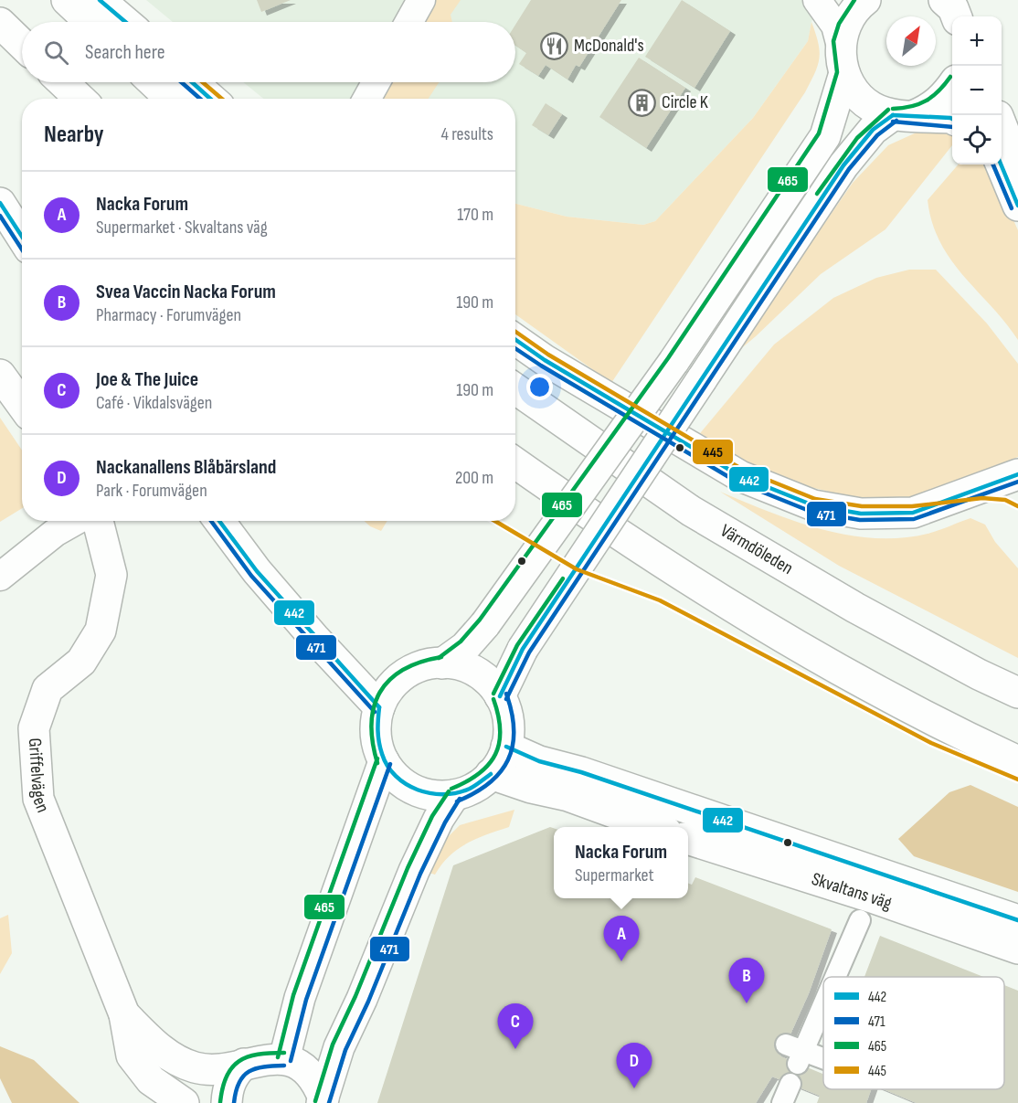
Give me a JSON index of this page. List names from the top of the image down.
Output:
{
  "streets": {
    "main road": ["Värmdöleden", "Griffelvägen", "Skvaltans väg"]
  },
  "places": {
    "restaurant": ["McDonald's"],
    "building": ["Circle K"]
  },
  "lines": [
    "transit line 442",
    "transit line 465",
    "transit line 471",
    "transit line 445"
  ],
  "legend": [
    "442",
    "471",
    "465",
    "445"
  ],
  "north": "top right",
  "page": {
    "map_buttons": ["+", "−"],
    "search": "Search here",
    "heading": ["Nearby", "4 results"],
    "list": [
      {
        "mark": "A",
        "name": "Nacka Forum",
        "note": "Supermarket · Skvaltans väg",
        "value": "170 m"
      },
      {
        "mark": "B",
        "name": "Svea Vaccin Nacka Forum",
        "note": "Pharmacy · Forumvägen",
        "value": "190 m"
      },
      {
        "mark": "C",
        "name": "Joe & The Juice",
        "note": "Café · Vikdalsvägen",
        "value": "190 m"
      },
      {
        "mark": "D",
        "name": "Nackanallens Blåbärsland",
        "note": "Park · Forumvägen",
        "value": "200 m"
      }
    ],
    "popup": ["Nacka Forum", "Supermarket"],
    "pins": [
      "A",
      "B",
      "C",
      "D"
    ]
  }
}
